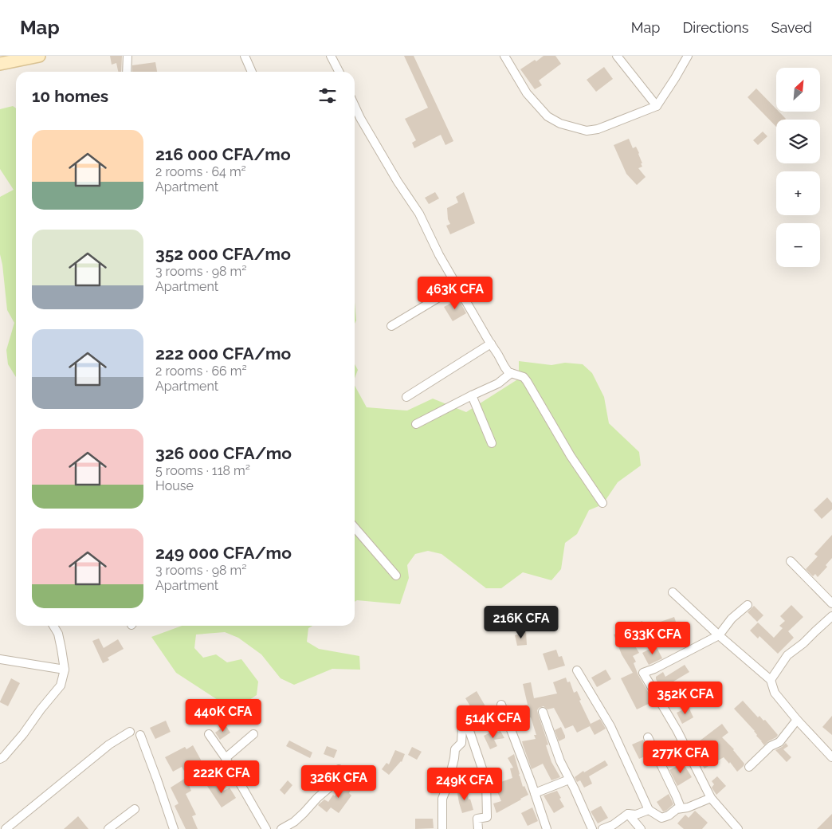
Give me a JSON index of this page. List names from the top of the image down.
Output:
{
  "north": "top right",
  "page": {
    "header": "Map",
    "nav": ["Map", "Directions", "Saved"],
    "map_buttons": ["+", "−"],
    "heading": "10 homes",
    "list": [
      {
        "name": "216 000 CFA/mo",
        "note": "2 rooms · 64 m² · Apartment"
      },
      {
        "name": "352 000 CFA/mo",
        "note": "3 rooms · 98 m² · Apartment"
      },
      {
        "name": "222 000 CFA/mo",
        "note": "2 rooms · 66 m² · Apartment"
      },
      {
        "name": "326 000 CFA/mo",
        "note": "5 rooms · 118 m² · House"
      },
      {
        "name": "249 000 CFA/mo",
        "note": "3 rooms · 98 m² · Apartment"
      }
    ],
    "price": [
      "463K CFA",
      "216K CFA",
      "633K CFA",
      "352K CFA",
      "440K CFA",
      "514K CFA",
      "277K CFA",
      "222K CFA",
      "326K CFA",
      "249K CFA"
    ]
  }
}
